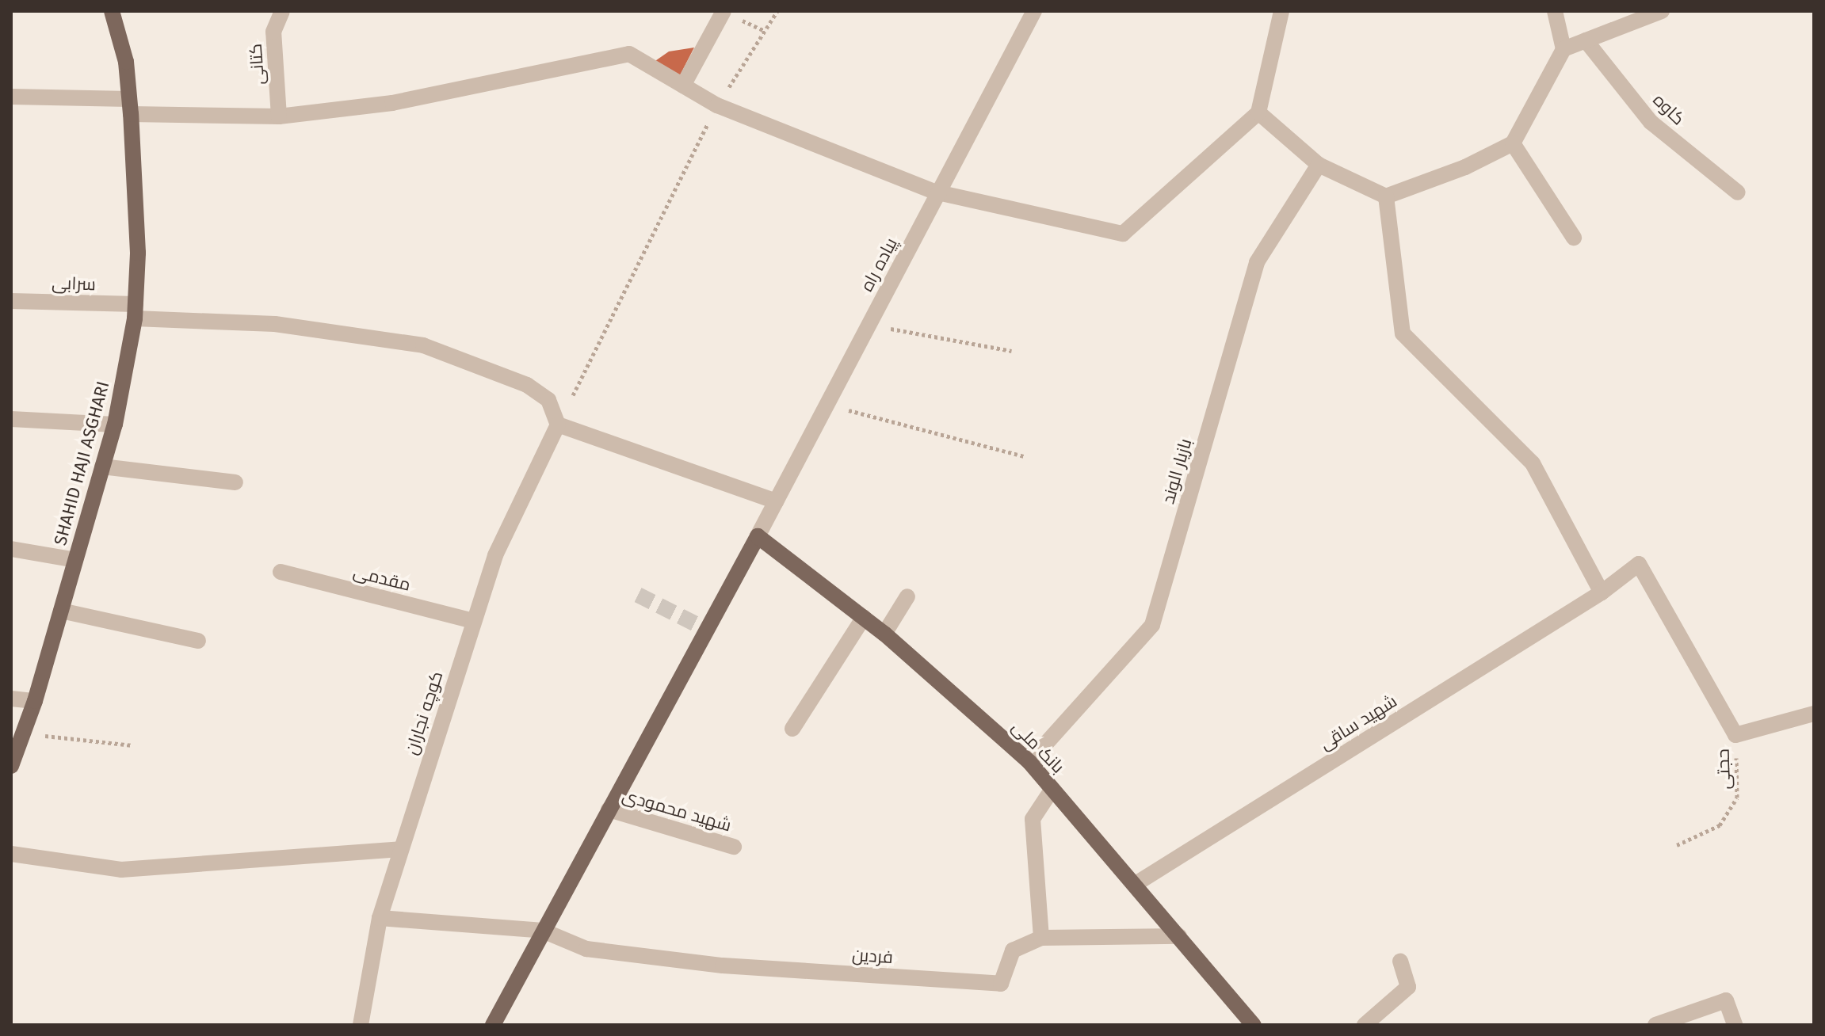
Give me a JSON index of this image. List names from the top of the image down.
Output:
{
  "streets": {
    "main road": ["SHAHID HAJI ASGHARI", "بانک ملی"],
    "street": [
      "کتانی",
      "کاوه",
      "پیاده راه",
      "سرابی",
      "بازیار الوند",
      "مقدمی",
      "کوچه نجاران",
      "شهید ساقی",
      "شهید محمودی",
      "فردین"
    ],
    "path": ["حجتی"]
  },
  "crossings": [
    ["پیاده راه", "بانک ملی"],
    ["سرابی", "SHAHID HAJI ASGHARI"],
    ["سرابی", "کوچه نجاران"],
    ["بازیار الوند", "بانک ملی"],
    ["مقدمی", "کوچه نجاران"],
    ["شهید ساقی", "بانک ملی"],
    ["شهید ساقی", "حجتی"],
    ["بانک ملی", "فردین"]
  ]
}
